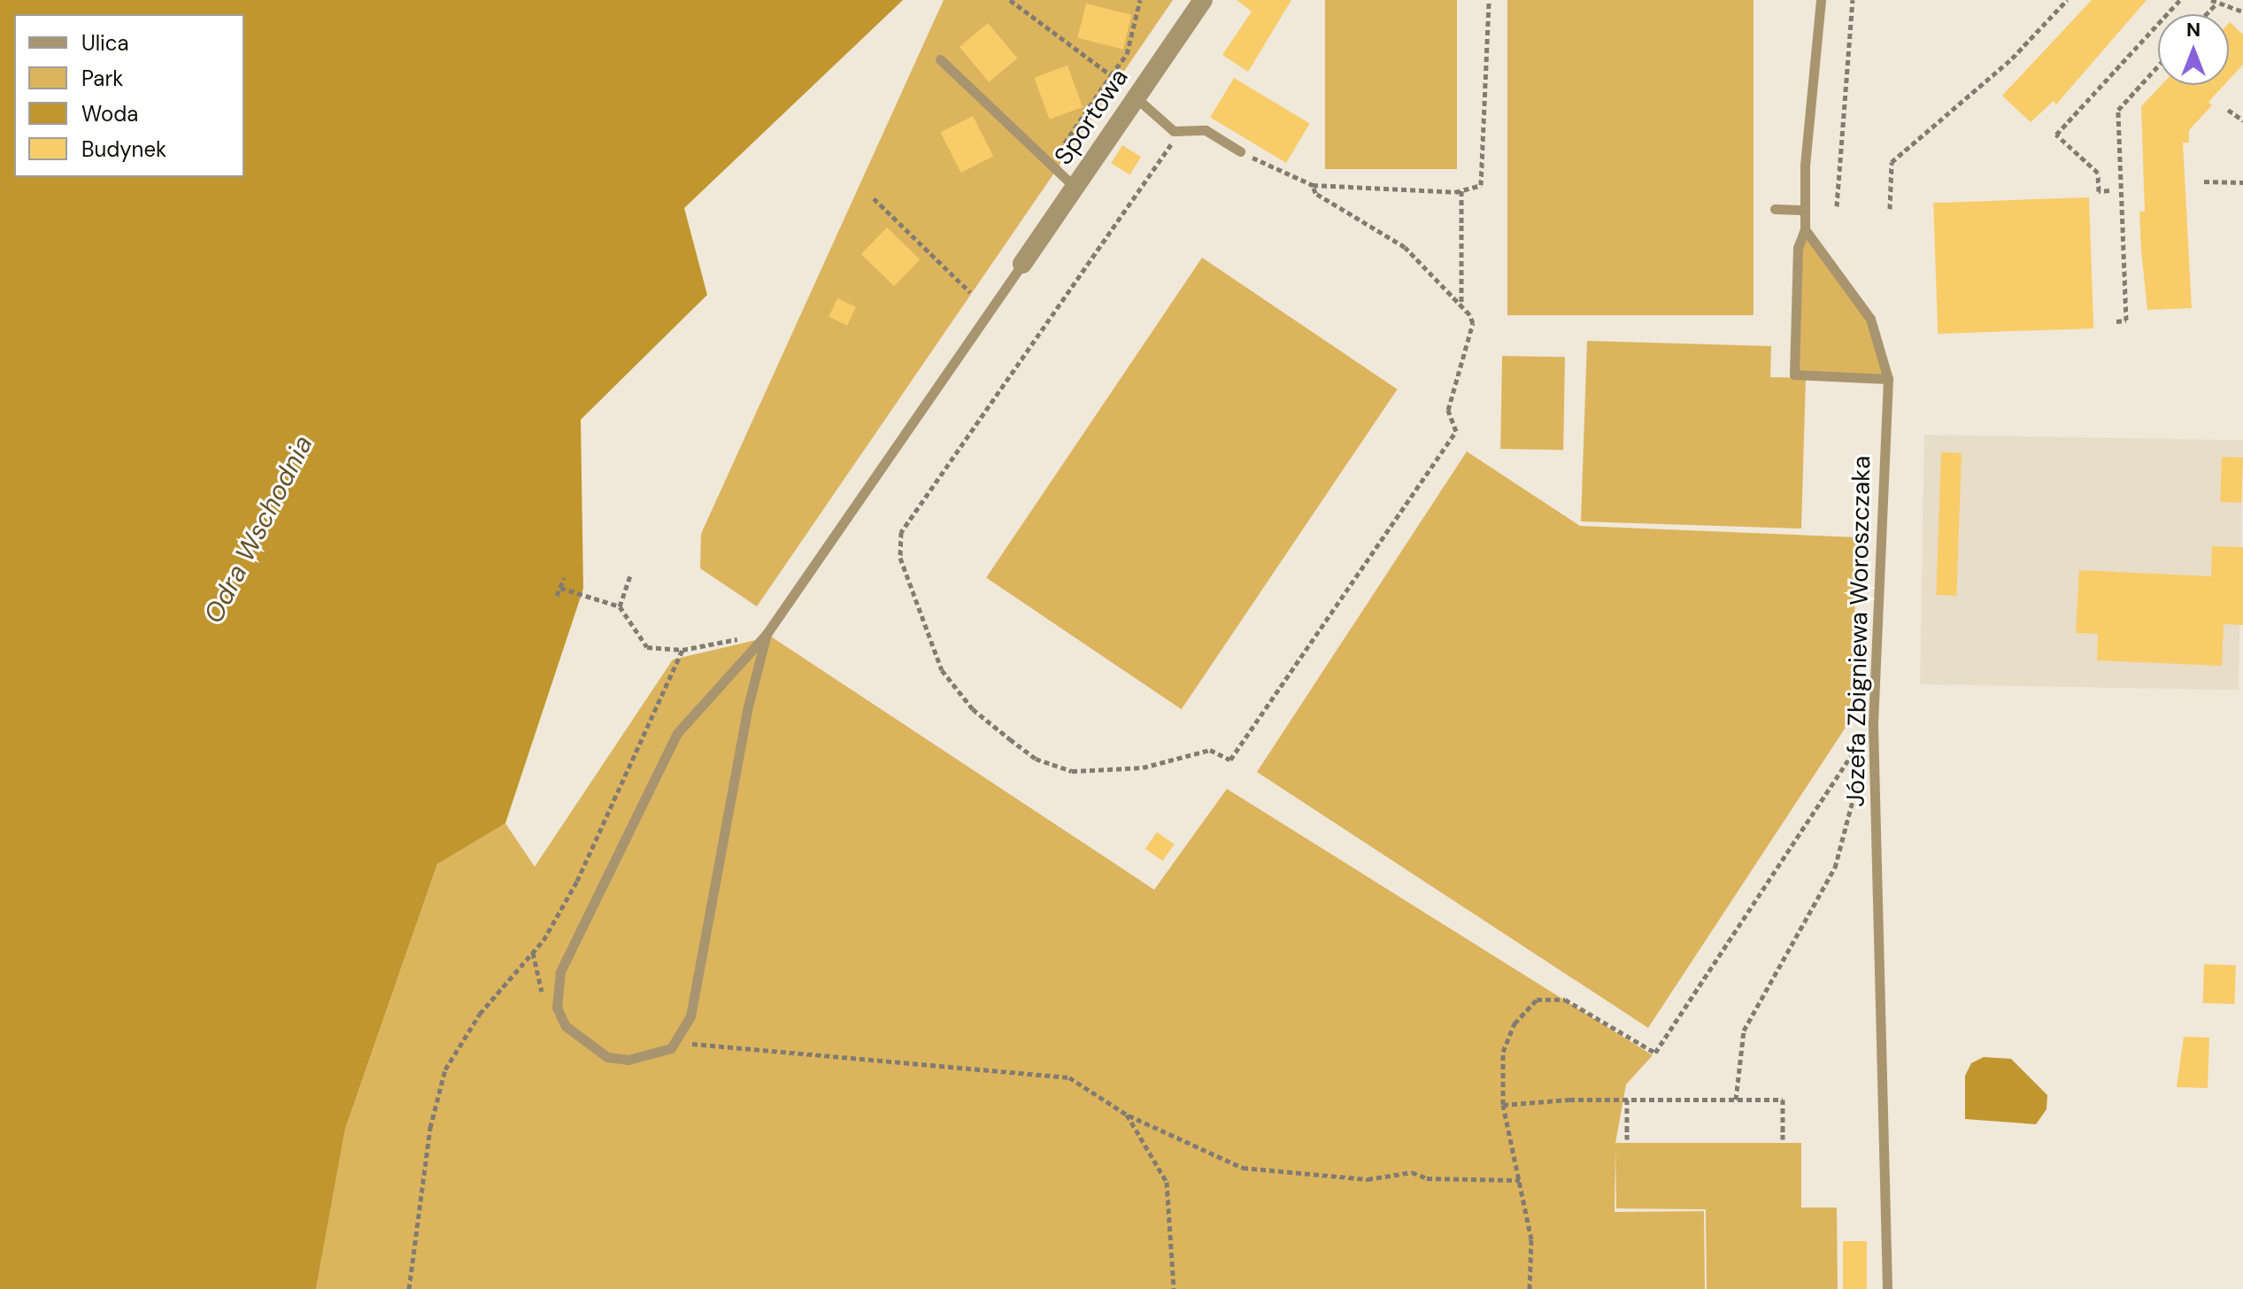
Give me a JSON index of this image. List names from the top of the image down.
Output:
{
  "streets": {
    "street": ["Sportowa"],
    "lane": ["Józefa Zbigniewa Woroszczaka"]
  },
  "water": ["Odra Wschodnia"],
  "legend": [
    "Ulica",
    "Park",
    "Woda",
    "Budynek"
  ],
  "north": "top"
}
